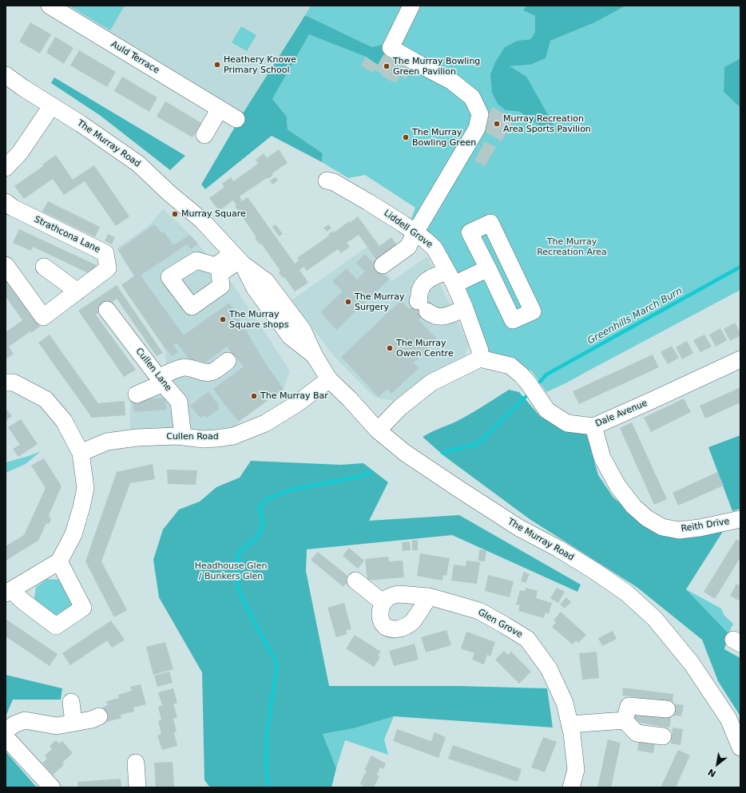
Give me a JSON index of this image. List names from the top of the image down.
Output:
{
  "streets": {
    "street": [
      "Auld Terrace",
      "The Murray Road",
      "Liddell Grove",
      "Strathcona Lane",
      "Cullen Lane",
      "Dale Avenue",
      "Cullen Road",
      "Reith Drive",
      "Glen Grove"
    ]
  },
  "crossings": [
    ["The Murray Road", "Cullen Road"],
    ["Liddell Grove", "Dale Avenue"],
    ["Cullen Lane", "Cullen Road"],
    ["Dale Avenue", "Reith Drive"]
  ],
  "water": ["Greenhills March Burn"],
  "parks": ["The Murray Recreation Area", "Headhouse Glen / Bunkers Glen"],
  "places": [
    "Heathery Knowe Primary School",
    "The Murray Bowling Green Pavilion",
    "Murray Recreation Area Sports Pavilion",
    "The Murray Bowling Green",
    "Murray Square",
    "The Murray Surgery",
    "The Murray Square shops",
    "The Murray Owen Centre",
    "The Murray Bar"
  ],
  "north": "bottom left"
}
